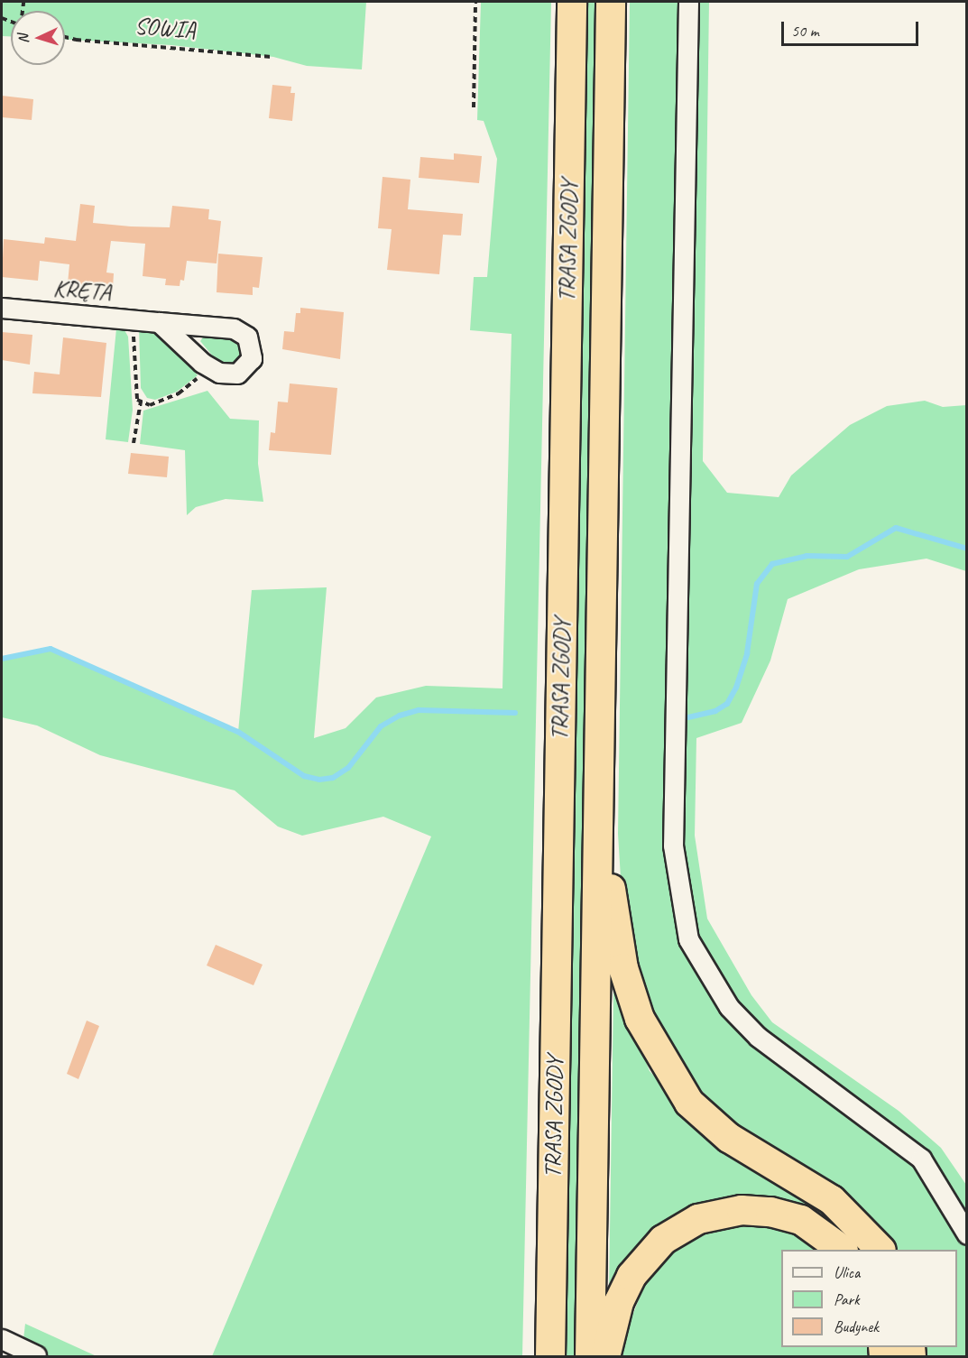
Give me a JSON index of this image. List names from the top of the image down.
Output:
{
  "streets": {
    "highway": ["TRASA ZGODY"],
    "street": ["KRĘTA"],
    "path": ["SOWIA"]
  },
  "legend": ["Ulica", "Park", "Budynek"],
  "scale_bar": "50 m",
  "north": "left"
}
